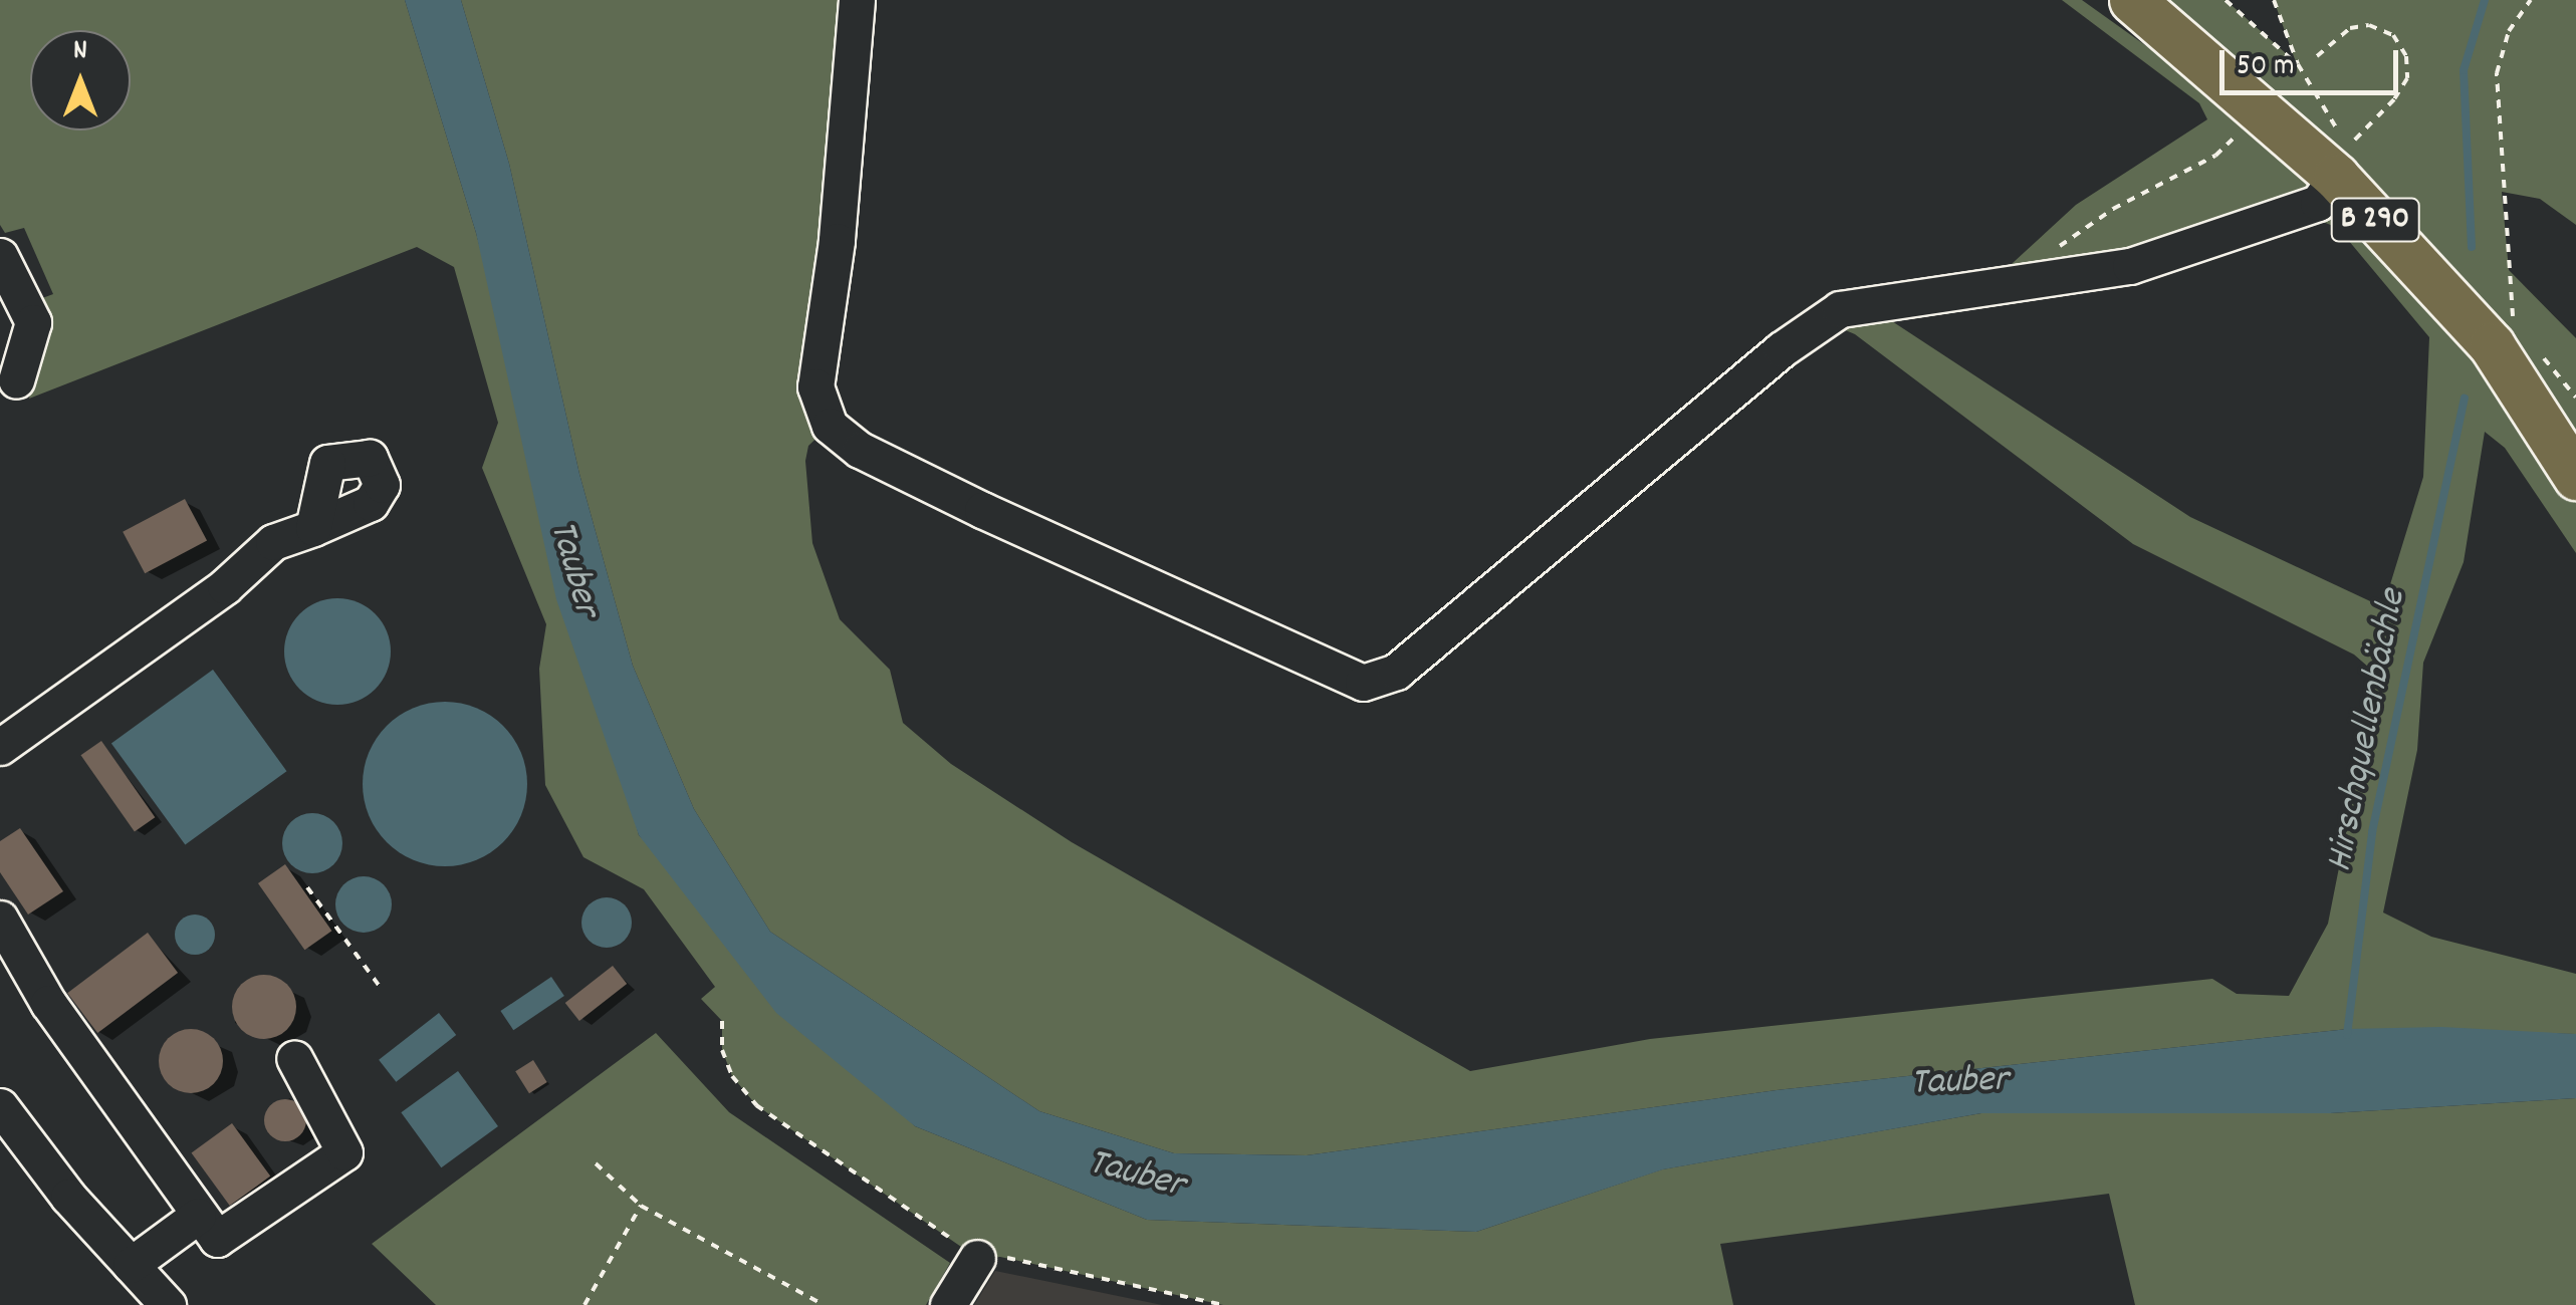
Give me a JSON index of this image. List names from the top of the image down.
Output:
{
  "streets": {
    "main road": ["B 290"]
  },
  "water": ["Tauber", "Hirschquellenbächle"],
  "scale_bar": "50 m",
  "north": "top"
}
